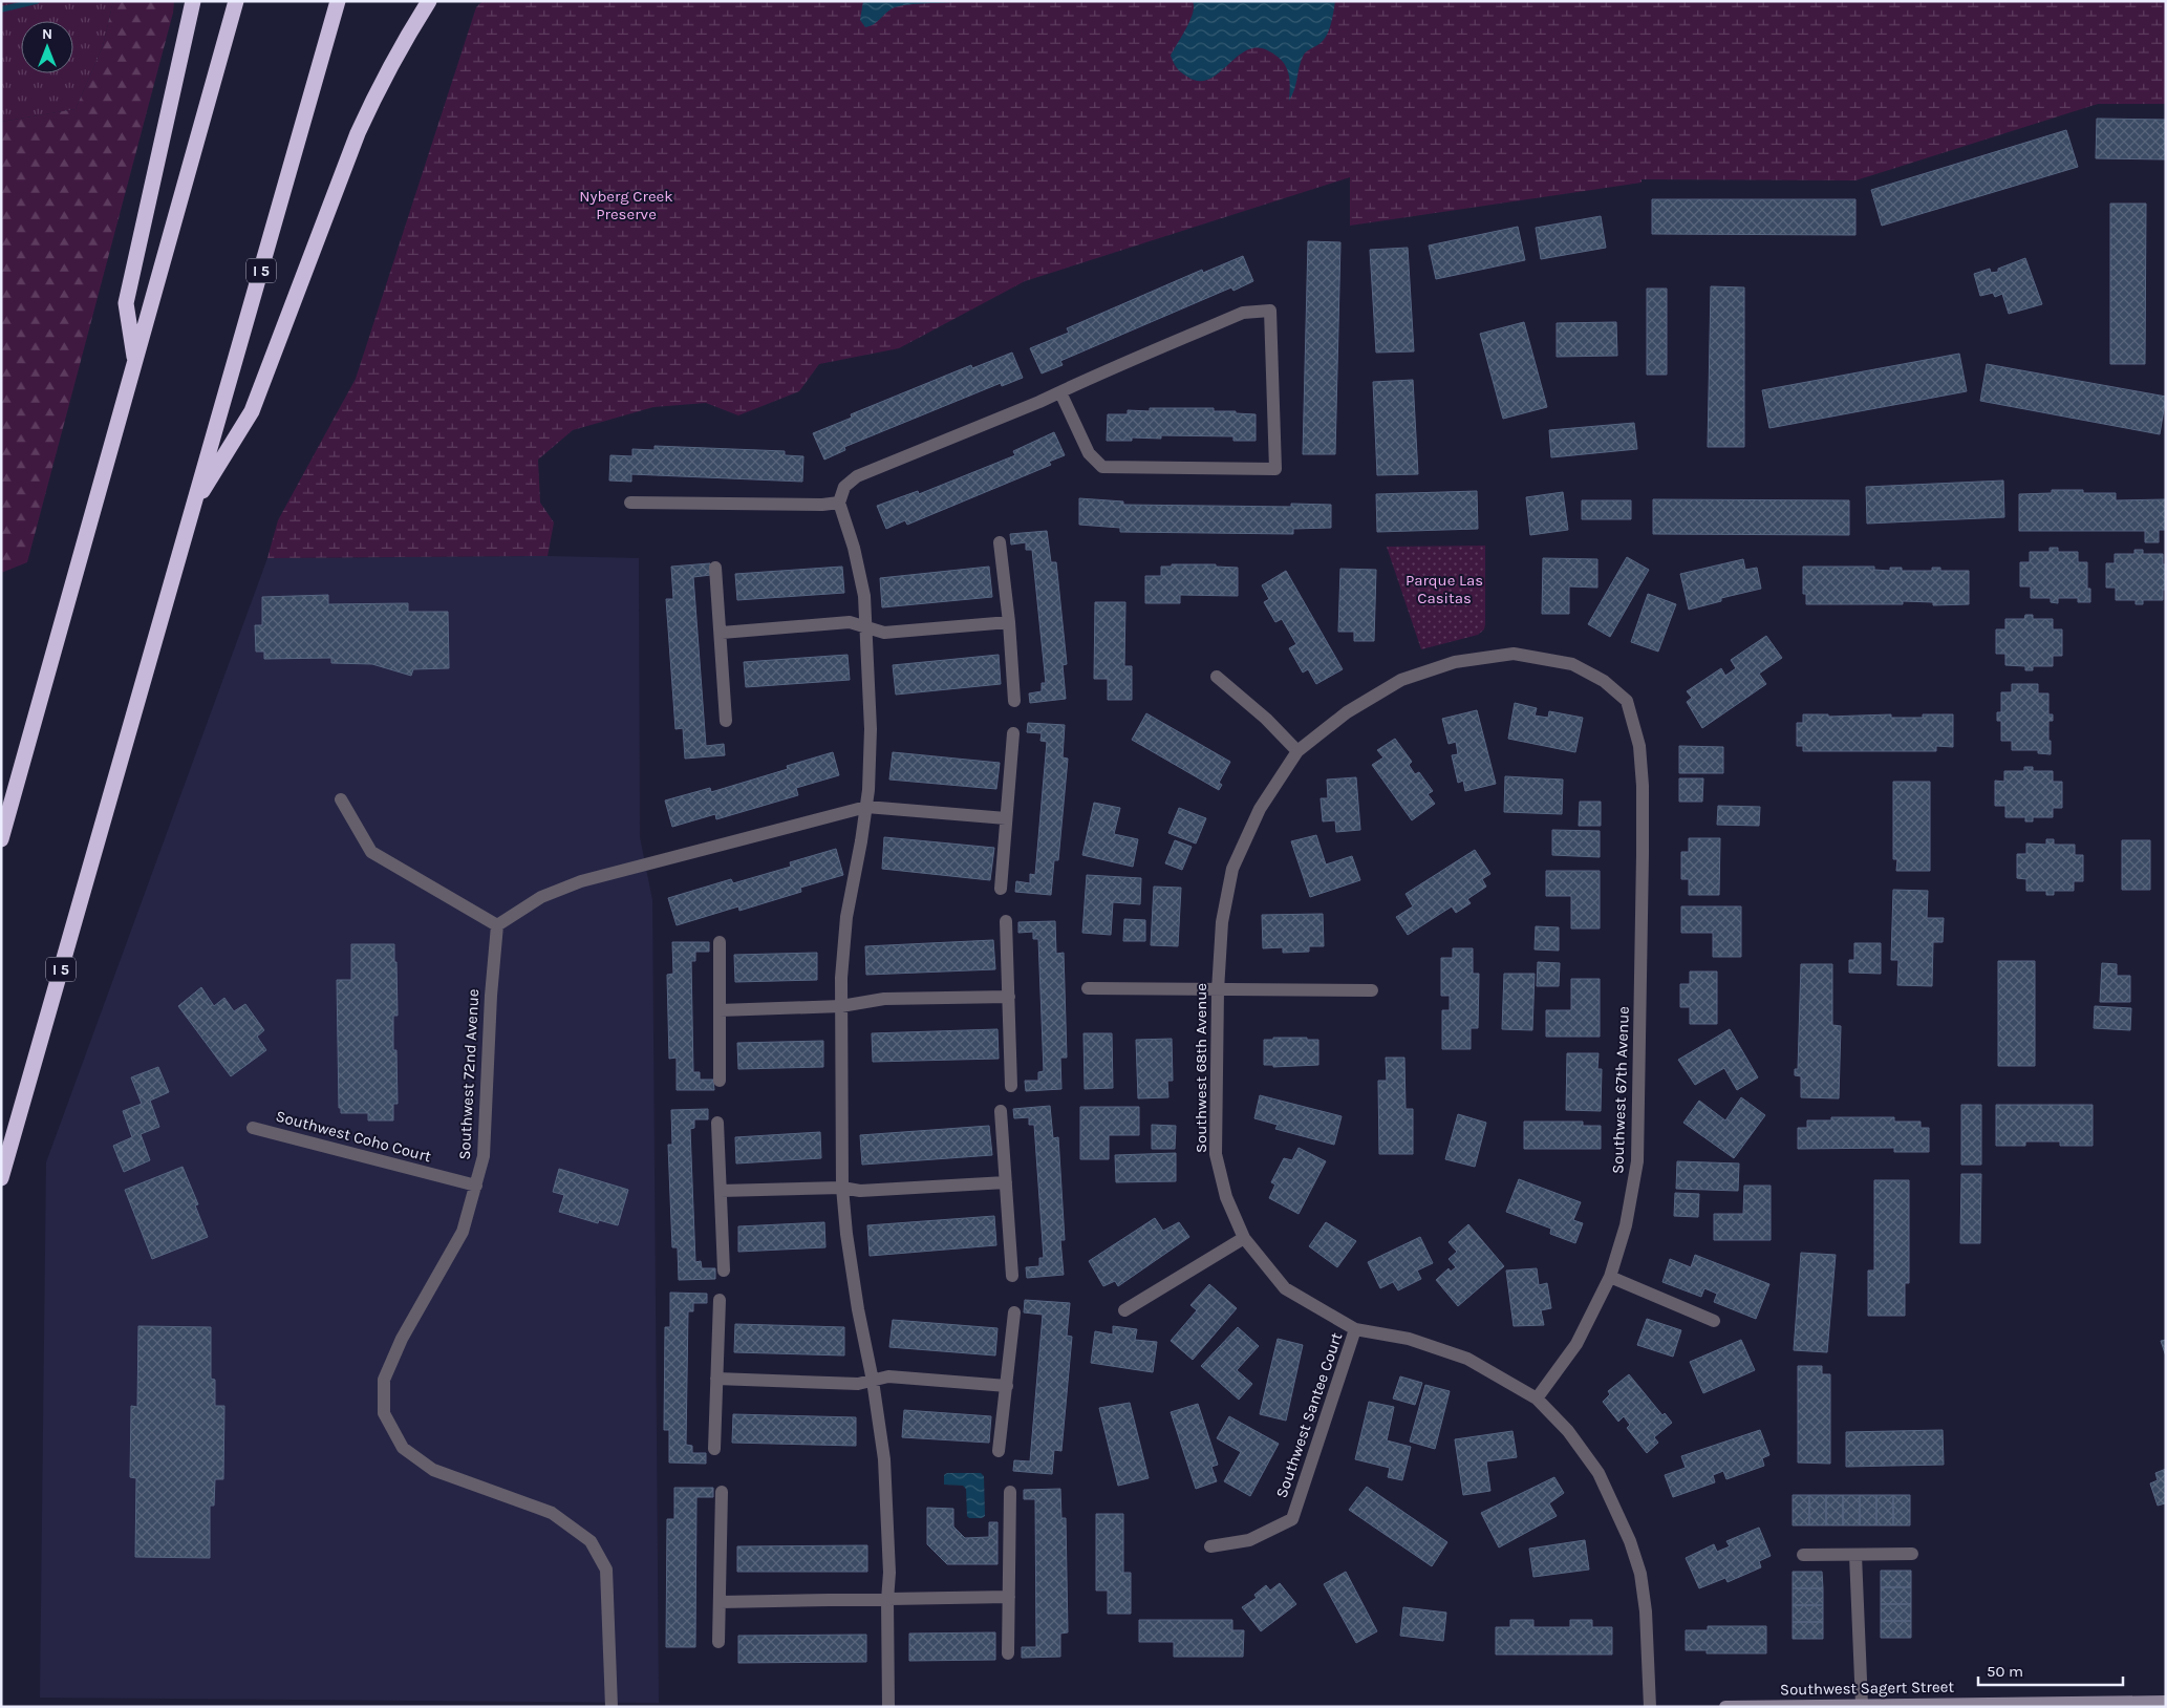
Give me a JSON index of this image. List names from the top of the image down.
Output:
{
  "streets": {
    "highway": ["I 5"],
    "main road": ["Southwest Sagert Street"],
    "street": [
      "Southwest 68th Avenue",
      "Southwest 72nd Avenue",
      "Southwest 67th Avenue",
      "Southwest Coho Court",
      "Southwest Santee Court"
    ]
  },
  "crossings": [
    ["Southwest 68th Avenue", "Southwest 67th Avenue"],
    ["Southwest 68th Avenue", "Southwest Santee Court"],
    ["Southwest 72nd Avenue", "Southwest Coho Court"]
  ],
  "parks": ["Nyberg Creek Preserve", "Parque Las Casitas"],
  "scale_bar": "50 m",
  "north": "top"
}
